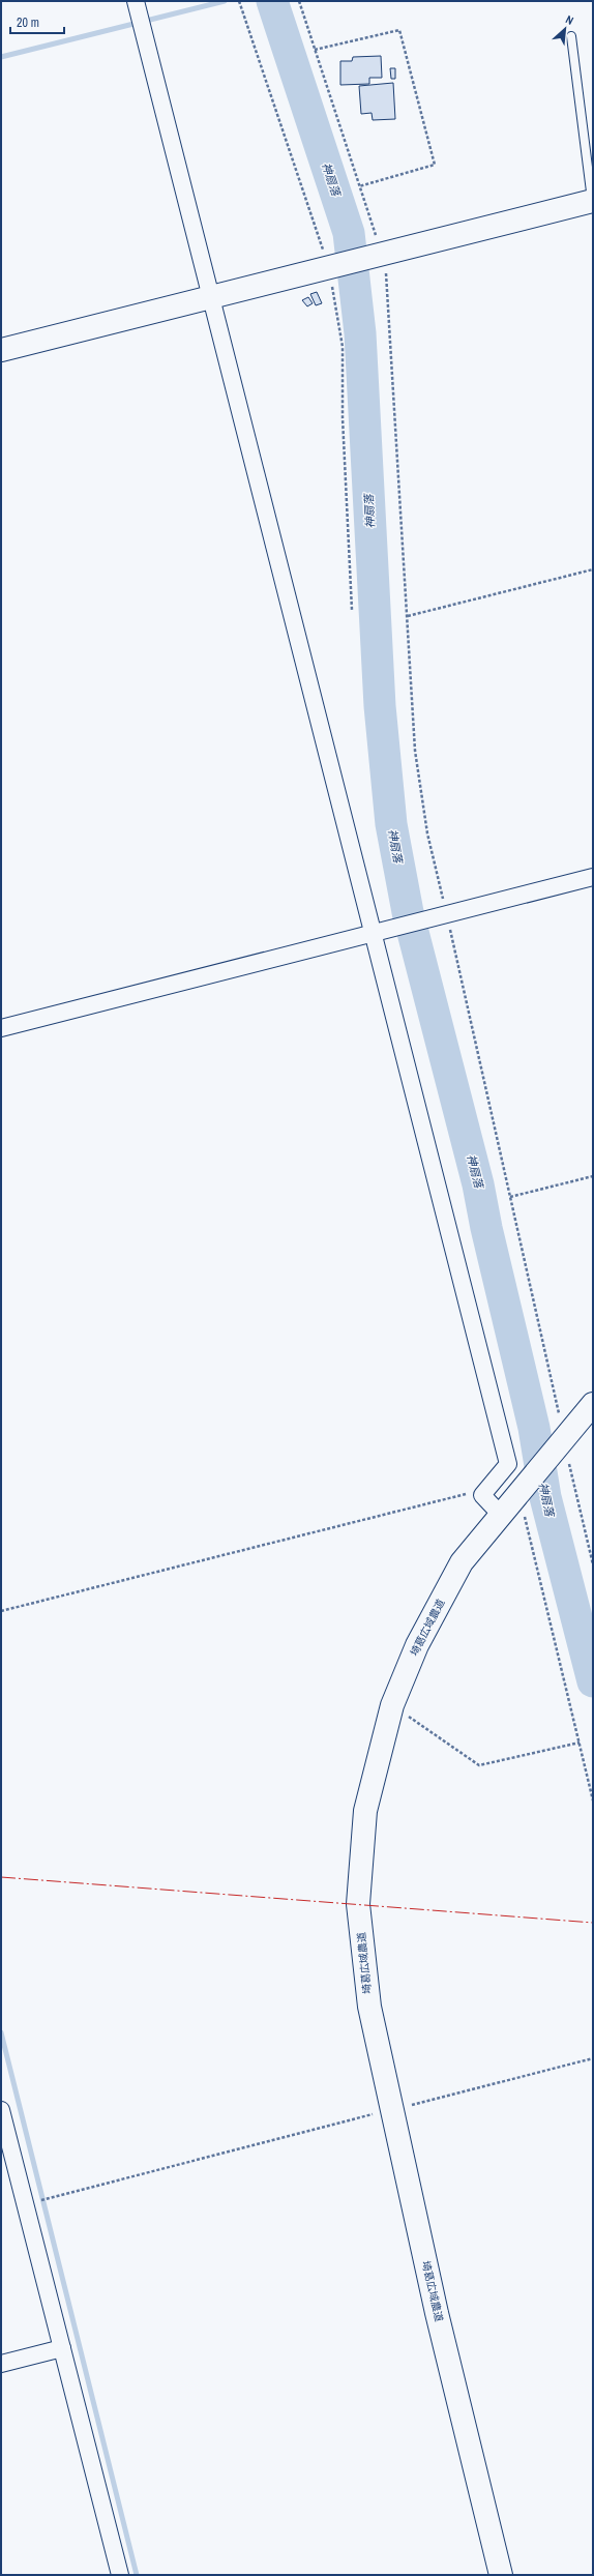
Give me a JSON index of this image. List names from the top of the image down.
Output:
{
  "streets": {
    "street": ["埼葛広域農道"]
  },
  "water": ["神扇落"],
  "scale_bar": "20 m",
  "north": "top right"
}
